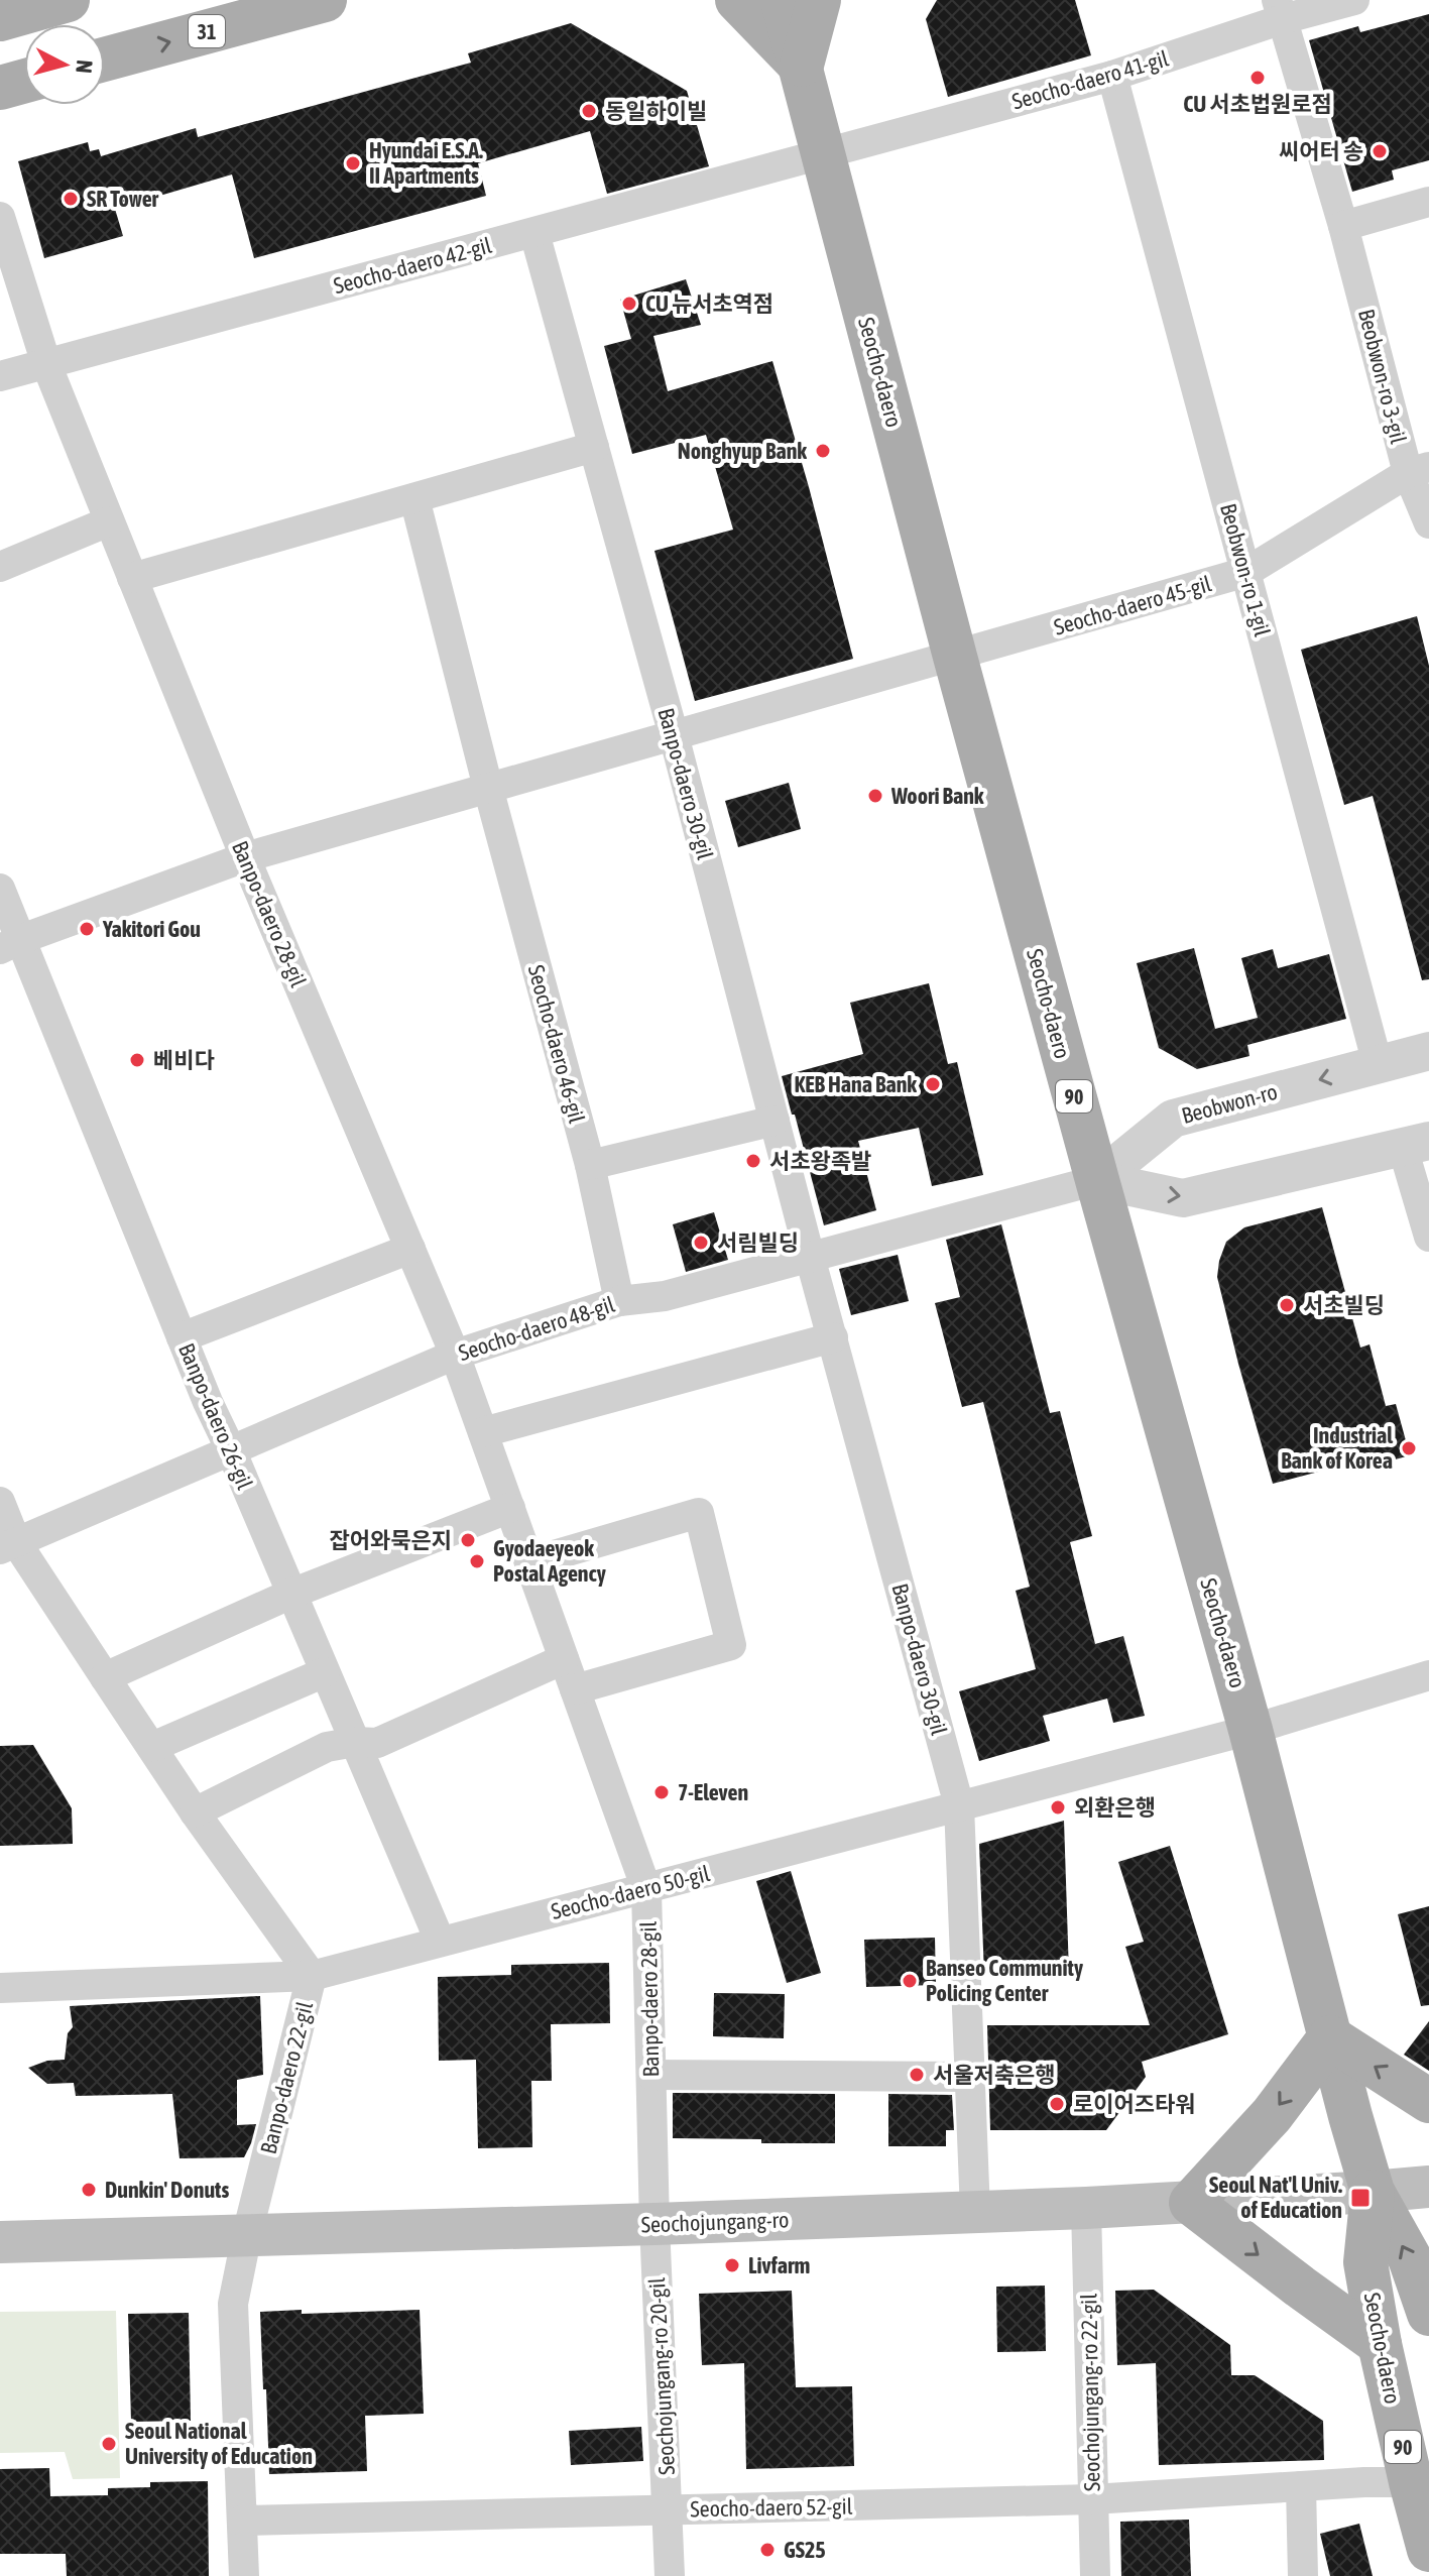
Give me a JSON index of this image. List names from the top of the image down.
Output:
{
  "streets": {
    "main road": [
      "31",
      "Seocho-daero",
      "90",
      "Seochojungang-ro"
    ],
    "street": [
      "Seocho-daero 41-gil",
      "Seocho-daero 42-gil",
      "Beobwon-ro 3-gil",
      "Beobwon-ro 1-gil",
      "Seocho-daero 45-gil",
      "Banpo-daero 30-gil",
      "Banpo-daero 28-gil",
      "Seocho-daero 46-gil",
      "Beobwon-ro",
      "Seocho-daero 48-gil",
      "Banpo-daero 26-gil",
      "Seocho-daero 50-gil",
      "Banpo-daero 22-gil",
      "Seochojungang-ro 20-gil",
      "Seochojungang-ro 22-gil",
      "Seocho-daero 52-gil"
    ]
  },
  "crossings": [
    ["Seocho-daero 41-gil", "Seocho-daero 42-gil"],
    ["Seocho-daero 41-gil", "Seocho-daero"],
    ["Seocho-daero 41-gil", "Beobwon-ro 3-gil"],
    ["Seocho-daero 41-gil", "Beobwon-ro 1-gil"],
    ["Seocho-daero 42-gil", "Seocho-daero"],
    ["Seocho-daero 42-gil", "Banpo-daero 30-gil"],
    ["Seocho-daero 42-gil", "Banpo-daero 28-gil"],
    ["Seocho-daero", "Seocho-daero 45-gil"],
    ["Seocho-daero", "Beobwon-ro"],
    ["Seocho-daero", "Seocho-daero 48-gil"],
    ["Seocho-daero", "Seocho-daero 50-gil"],
    ["Seocho-daero", "Seochojungang-ro"],
    ["Seocho-daero", "Seocho-daero 52-gil"],
    ["Beobwon-ro 3-gil", "Seocho-daero 45-gil"],
    ["Beobwon-ro 1-gil", "Seocho-daero 45-gil"],
    ["Beobwon-ro 1-gil", "Beobwon-ro"],
    ["Banpo-daero 30-gil", "Seocho-daero 48-gil"],
    ["Banpo-daero 30-gil", "Seocho-daero 50-gil"],
    ["Banpo-daero 30-gil", "Seochojungang-ro"],
    ["Banpo-daero 28-gil", "Seocho-daero 48-gil"],
    ["Banpo-daero 28-gil", "Seocho-daero 50-gil"],
    ["Banpo-daero 28-gil", "Seochojungang-ro"],
    ["Banpo-daero 28-gil", "Seochojungang-ro 20-gil"],
    ["Seocho-daero 46-gil", "Seocho-daero 48-gil"],
    ["Beobwon-ro", "Seocho-daero 48-gil"],
    ["Seocho-daero 48-gil", "Banpo-daero 26-gil"],
    ["Seocho-daero 48-gil", "Banpo-daero 22-gil"],
    ["Banpo-daero 26-gil", "Seocho-daero 50-gil"],
    ["Seocho-daero 50-gil", "Banpo-daero 22-gil"],
    ["Banpo-daero 22-gil", "Seochojungang-ro"],
    ["Banpo-daero 22-gil", "Seocho-daero 52-gil"],
    ["Seochojungang-ro", "Seochojungang-ro 20-gil"],
    ["Seochojungang-ro", "Seochojungang-ro 22-gil"],
    ["Seochojungang-ro 20-gil", "Seocho-daero 52-gil"],
    ["Seochojungang-ro 22-gil", "Seocho-daero 52-gil"]
  ],
  "places": {
    "other": [
      "CU 서초법원로점",
      "동일하이빌",
      "씨어터 송",
      "Hyundai E.S.A. II Apartments",
      "SR Tower",
      "CU 뉴서초역점",
      "Nonghyup Bank",
      "Woori Bank",
      "Yakitori Gou",
      "베비다",
      "KEB Hana Bank",
      "서초왕족발",
      "서림빌딩",
      "서초빌딩",
      "Industrial Bank of Korea",
      "잡어와묵은지",
      "Gyodaeyeok Postal Agency",
      "7-Eleven",
      "외환은행",
      "Banseo Community Policing Center",
      "서울저축은행",
      "로이어즈타워",
      "Dunkin' Donuts",
      "Livfarm",
      "Seoul National University of Education",
      "GS25"
    ],
    "transit": ["Seoul Nat'l Univ. of Education"]
  },
  "north": "right"
}
